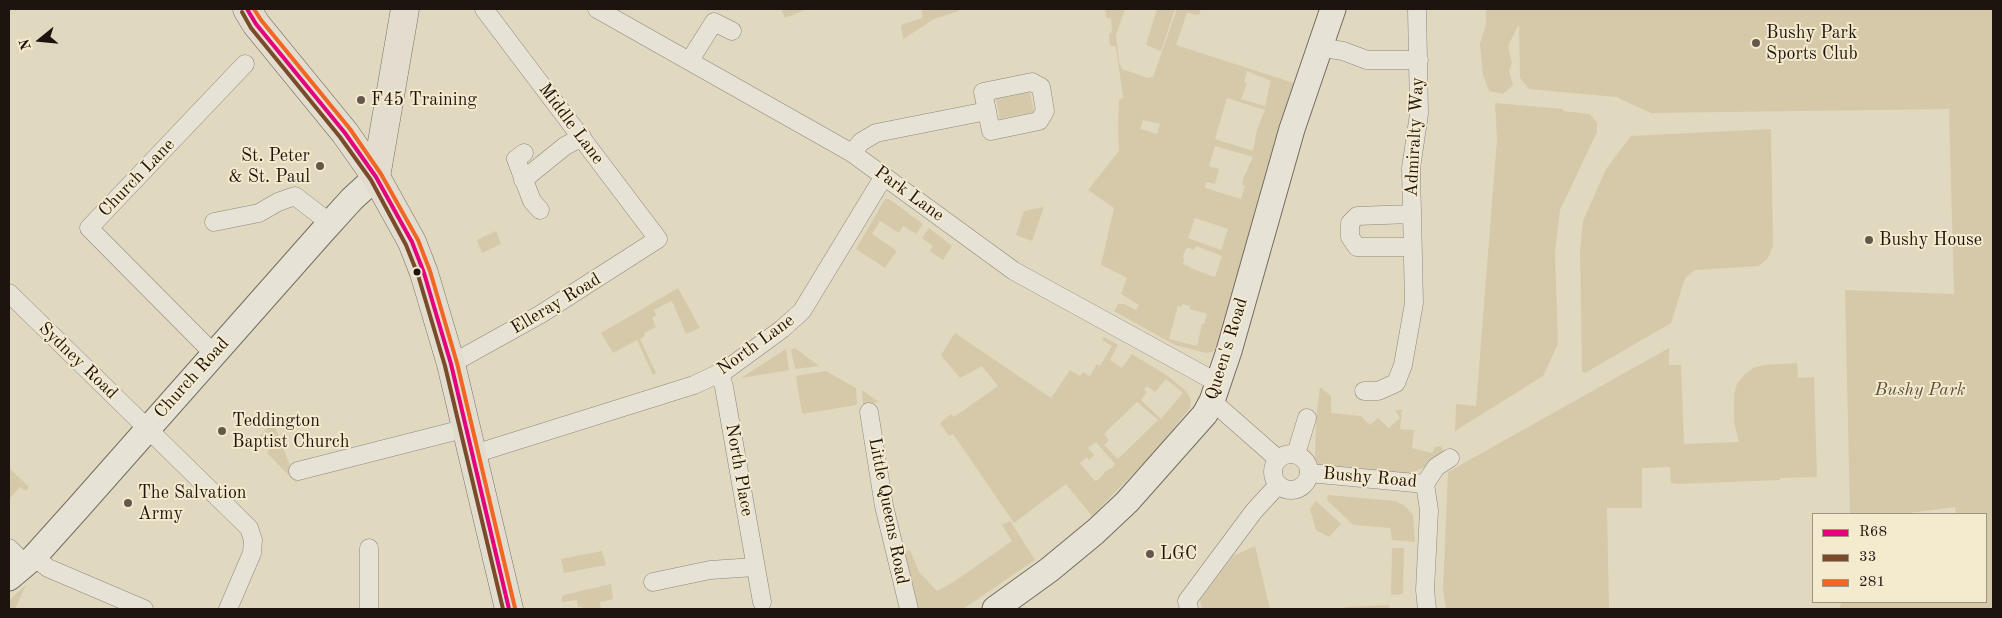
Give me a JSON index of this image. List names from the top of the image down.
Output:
{
  "streets": {
    "main road": ["Queen's Road", "Church Road"],
    "street": [
      "Middle Lane",
      "Admiralty Way",
      "Church Lane",
      "Park Lane",
      "Elleray Road",
      "North Lane",
      "Sydney Road",
      "North Place",
      "Bushy Road",
      "Little Queens Road"
    ]
  },
  "crossings": [
    ["Middle Lane", "Elleray Road"],
    ["Admiralty Way", "Queen's Road"],
    ["Church Lane", "Church Road"],
    ["Park Lane", "North Lane"],
    ["Park Lane", "Queen's Road"],
    ["Park Lane", "Bushy Road"],
    ["North Lane", "North Place"],
    ["Sydney Road", "Church Road"]
  ],
  "parks": ["Bushy Park"],
  "places": [
    "Bushy Park Sports Club",
    "F45 Training",
    "St. Peter & St. Paul",
    "Bushy House",
    "Teddington Baptist Church",
    "The Salvation Army",
    "LGC"
  ],
  "lines": ["transit line R68", "transit line 281", "transit line 33"],
  "legend": ["R68", "33", "281"],
  "north": "left"
}
